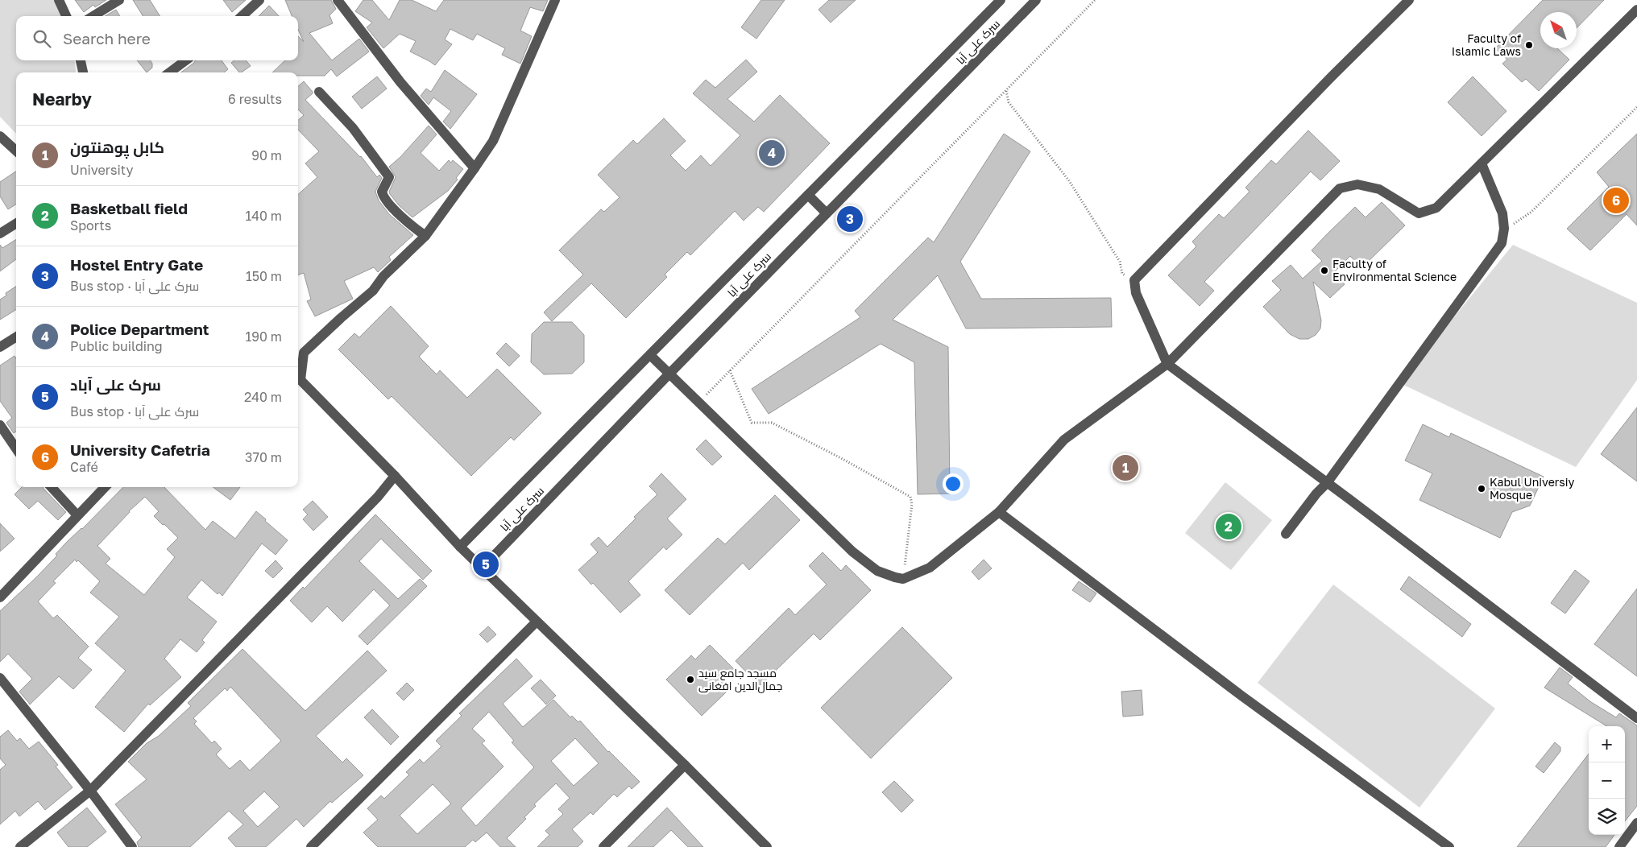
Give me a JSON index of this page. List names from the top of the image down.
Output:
{
  "streets": {
    "street": ["سرک علی آبا"]
  },
  "places": [
    "Faculty of Islamic Laws",
    "Faculty of Environmental Science",
    "Kabul Universiy Mosque",
    "مسجد جامع سید جمال‌الدین افغانی"
  ],
  "north": "top left",
  "page": {
    "search": "Search here",
    "heading": ["Nearby", "6 results"],
    "list": [
      {
        "mark": "1",
        "name": "کابل پوهنتون",
        "note": "University",
        "value": "90 m"
      },
      {
        "mark": "2",
        "name": "Basketball field",
        "note": "Sports",
        "value": "140 m"
      },
      {
        "mark": "3",
        "name": "Hostel Entry Gate",
        "note": "Bus stop · سرک علی آبا",
        "value": "150 m"
      },
      {
        "mark": "4",
        "name": "Police Department",
        "note": "Public building",
        "value": "190 m"
      },
      {
        "mark": "5",
        "name": "سرک علی آباد",
        "note": "Bus stop · سرک علی آبا",
        "value": "240 m"
      },
      {
        "mark": "6",
        "name": "University Cafetria",
        "note": "Café",
        "value": "370 m"
      }
    ],
    "pins": [
      "4",
      "6",
      "3",
      "1",
      "2",
      "5"
    ],
    "map_buttons": ["+", "−"]
  }
}
